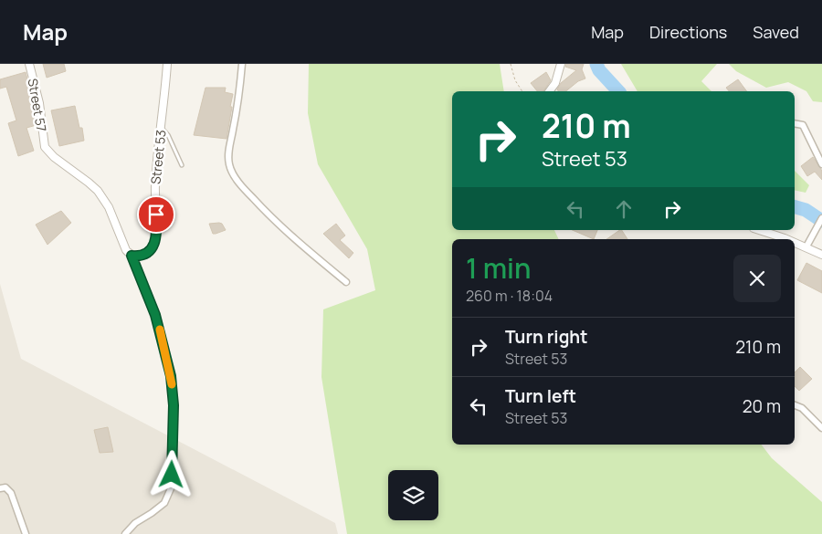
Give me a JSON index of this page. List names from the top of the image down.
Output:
{
  "streets": {
    "street": ["Street 57", "Street 53"]
  },
  "crossings": [
    ["Street 57", "Street 53"]
  ],
  "page": {
    "header": "Map",
    "nav": ["Map", "Directions", "Saved"],
    "turn": ["210 m", "Street 53"],
    "heading": ["1 min", "260 m · 18:04"],
    "list": [
      {
        "name": "Turn right",
        "note": "Street 53",
        "value": "210 m"
      },
      {
        "name": "Turn left",
        "note": "Street 53",
        "value": "20 m"
      }
    ]
  }
}
